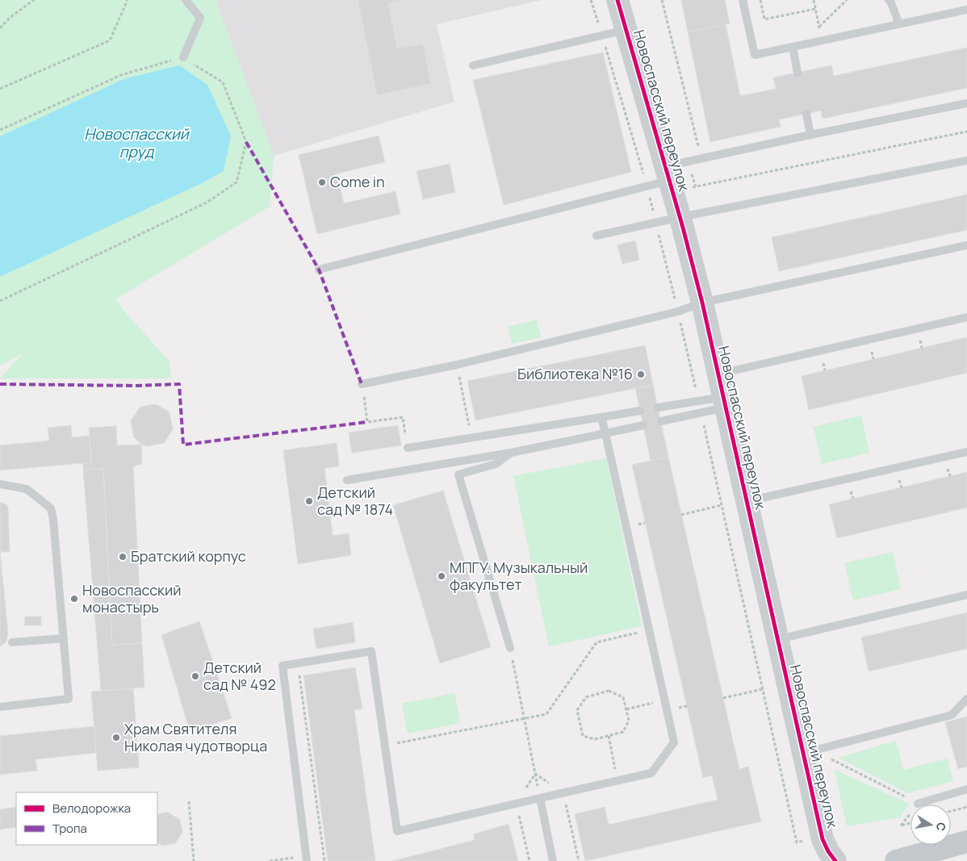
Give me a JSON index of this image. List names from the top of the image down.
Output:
{
  "streets": {
    "street": ["Новоспасский переулок"]
  },
  "water": ["Новоспасский пруд"],
  "places": [
    "Come in",
    "Библиотека №16",
    "Детский сад № 1874",
    "Братский корпус",
    "МПГУ. Музыкальный факультет",
    "Новоспасский монастырь",
    "Детский сад № 492",
    "Храм Святителя Николая чудотворца"
  ],
  "legend": ["Велодорожка", "Тропа"],
  "north": "right"
}
